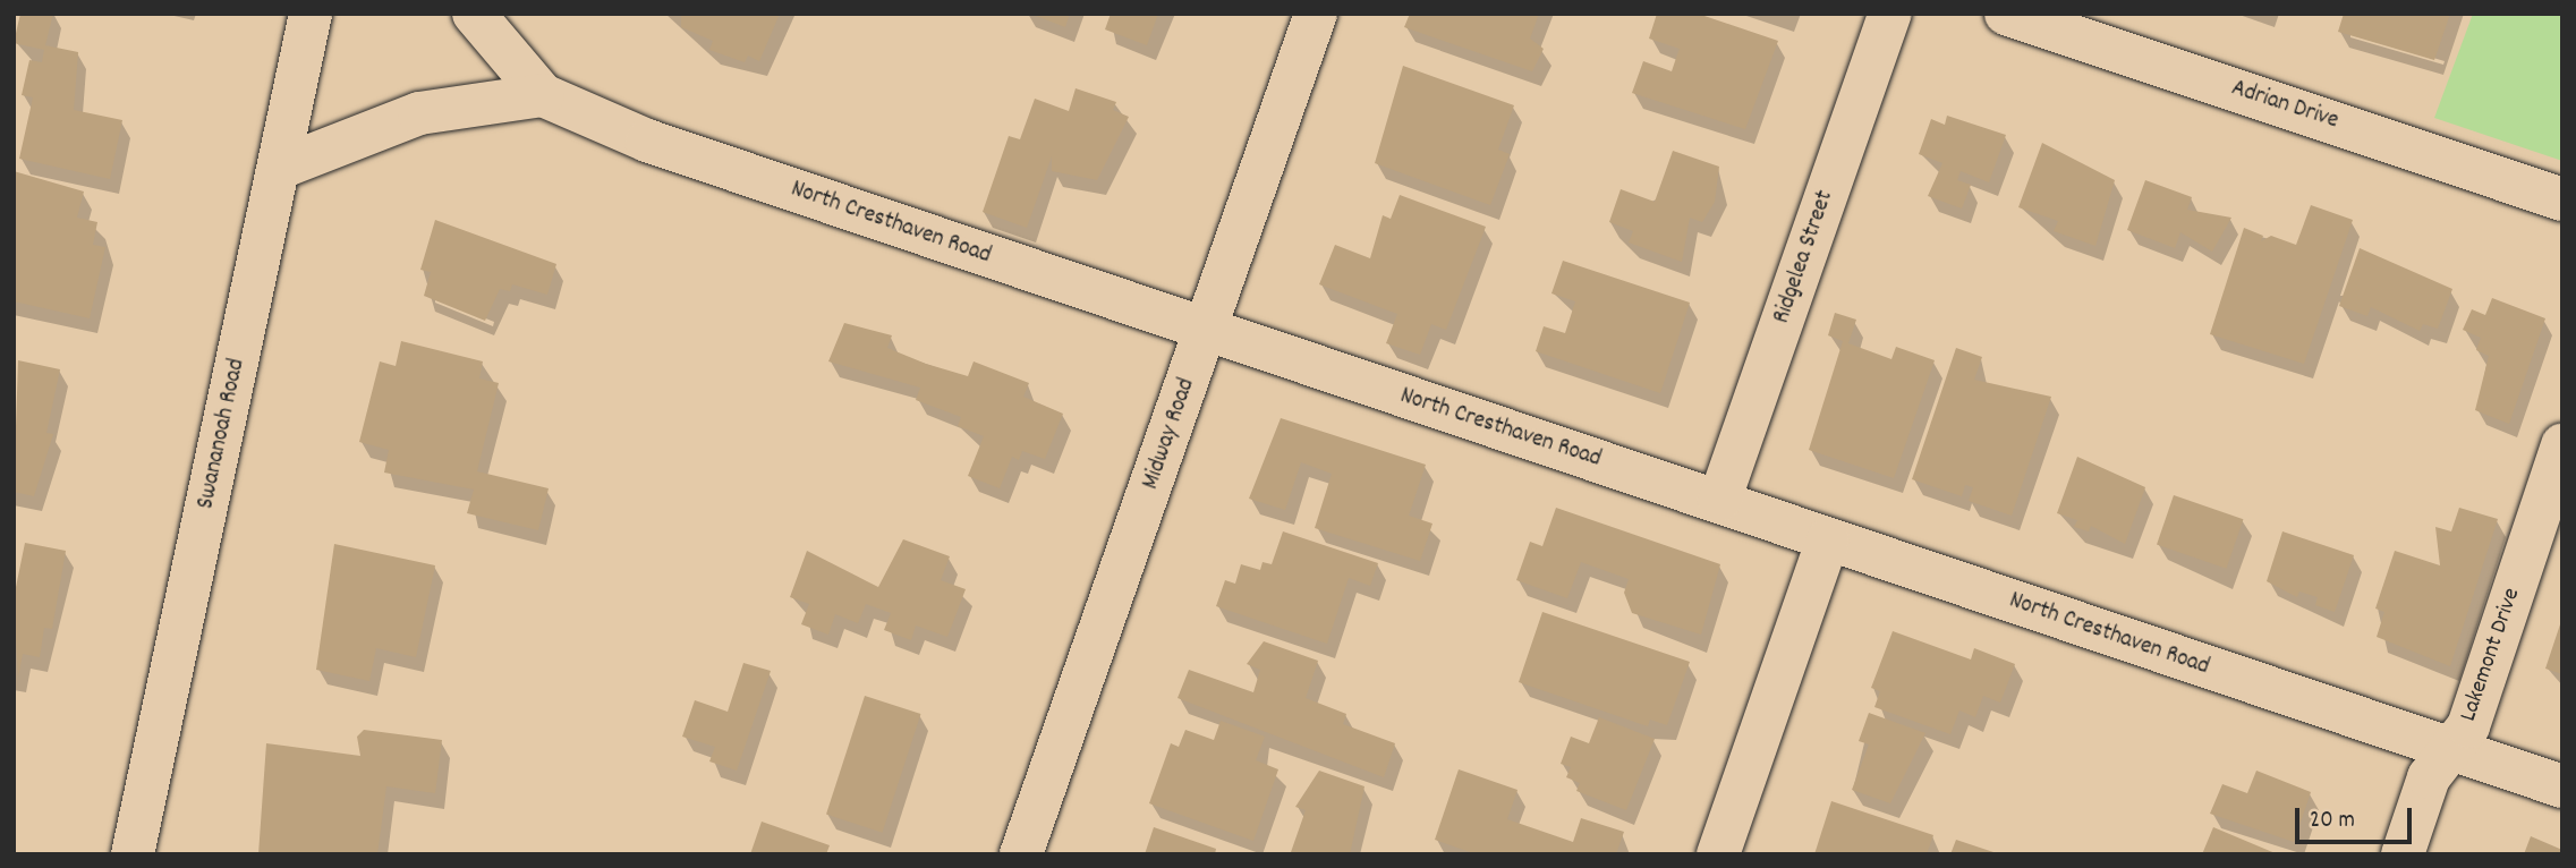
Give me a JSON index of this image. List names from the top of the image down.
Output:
{
  "streets": {
    "street": [
      "Adrian Drive",
      "North Cresthaven Road",
      "Ridgelea Street",
      "Swananoah Road",
      "Midway Road",
      "Lakemont Drive"
    ]
  },
  "crossings": [
    ["North Cresthaven Road", "Ridgelea Street"],
    ["North Cresthaven Road", "Midway Road"],
    ["North Cresthaven Road", "Lakemont Drive"]
  ],
  "scale_bar": "20 m"
}
